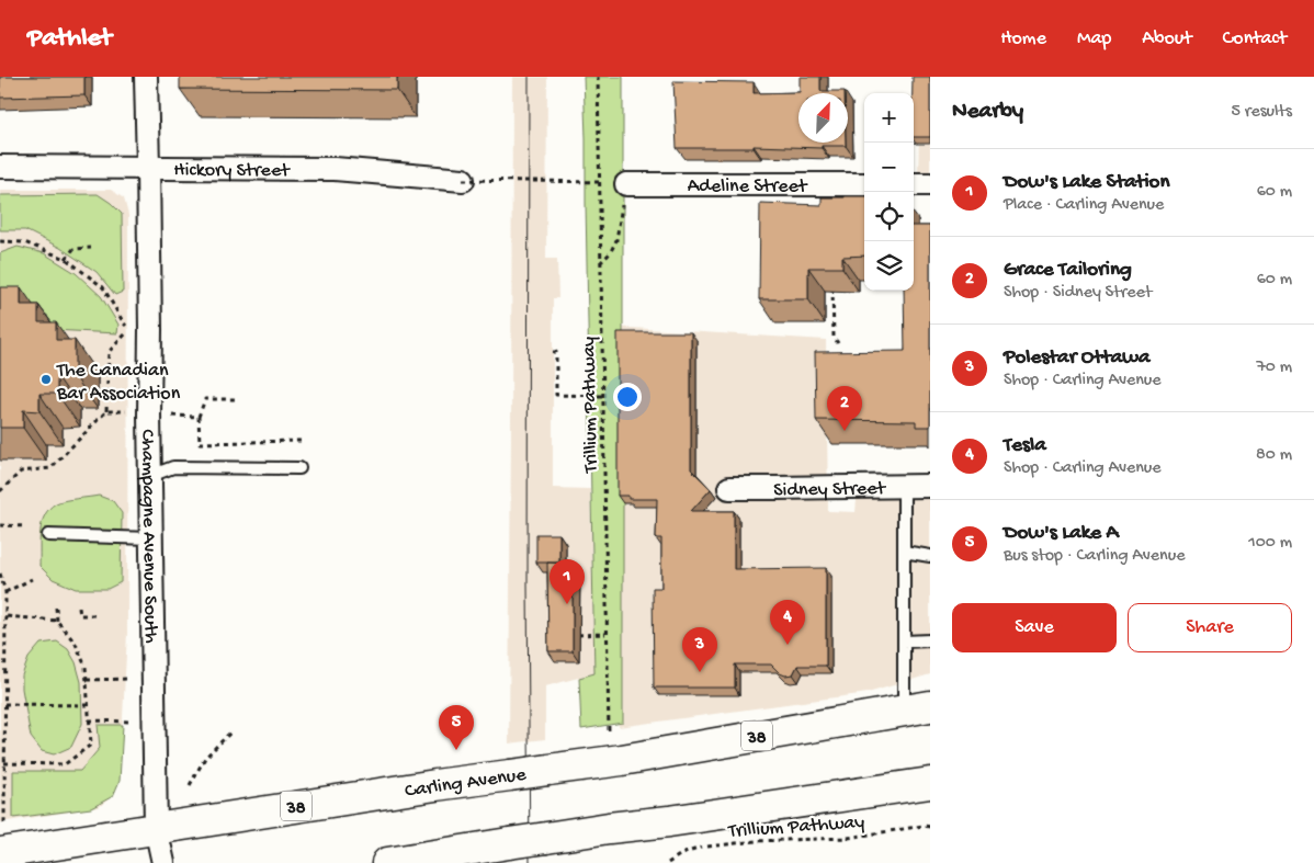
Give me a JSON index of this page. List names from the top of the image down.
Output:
{
  "streets": {
    "main road": ["38", "Carling Avenue"],
    "street": [
      "Hickory Street",
      "Adeline Street",
      "Sidney Street",
      "Champagne Avenue South"
    ],
    "path": ["Trillium Pathway"]
  },
  "crossings": [
    ["Hickory Street", "Champagne Avenue South"],
    ["Champagne Avenue South", "Carling Avenue"]
  ],
  "places": ["The Canadian Bar Association"],
  "north": "top right",
  "page": {
    "header": "Pathlet",
    "nav": [
      "Home",
      "Map",
      "About",
      "Contact"
    ],
    "heading": ["Nearby", "5 results"],
    "map_buttons": ["+", "−"],
    "list": [
      {
        "mark": "1",
        "name": "Dow's Lake Station",
        "note": "Place · Carling Avenue",
        "value": "60 m"
      },
      {
        "mark": "2",
        "name": "Grace Tailoring",
        "note": "Shop · Sidney Street",
        "value": "60 m"
      },
      {
        "mark": "3",
        "name": "Polestar Ottawa",
        "note": "Shop · Carling Avenue",
        "value": "70 m"
      },
      {
        "mark": "4",
        "name": "Tesla",
        "note": "Shop · Carling Avenue",
        "value": "80 m"
      },
      {
        "mark": "5",
        "name": "Dow's Lake A",
        "note": "Bus stop · Carling Avenue",
        "value": "100 m"
      }
    ],
    "pins": [
      "2",
      "1",
      "4",
      "3",
      "5"
    ],
    "buttons": ["Save", "Share"]
  }
}
